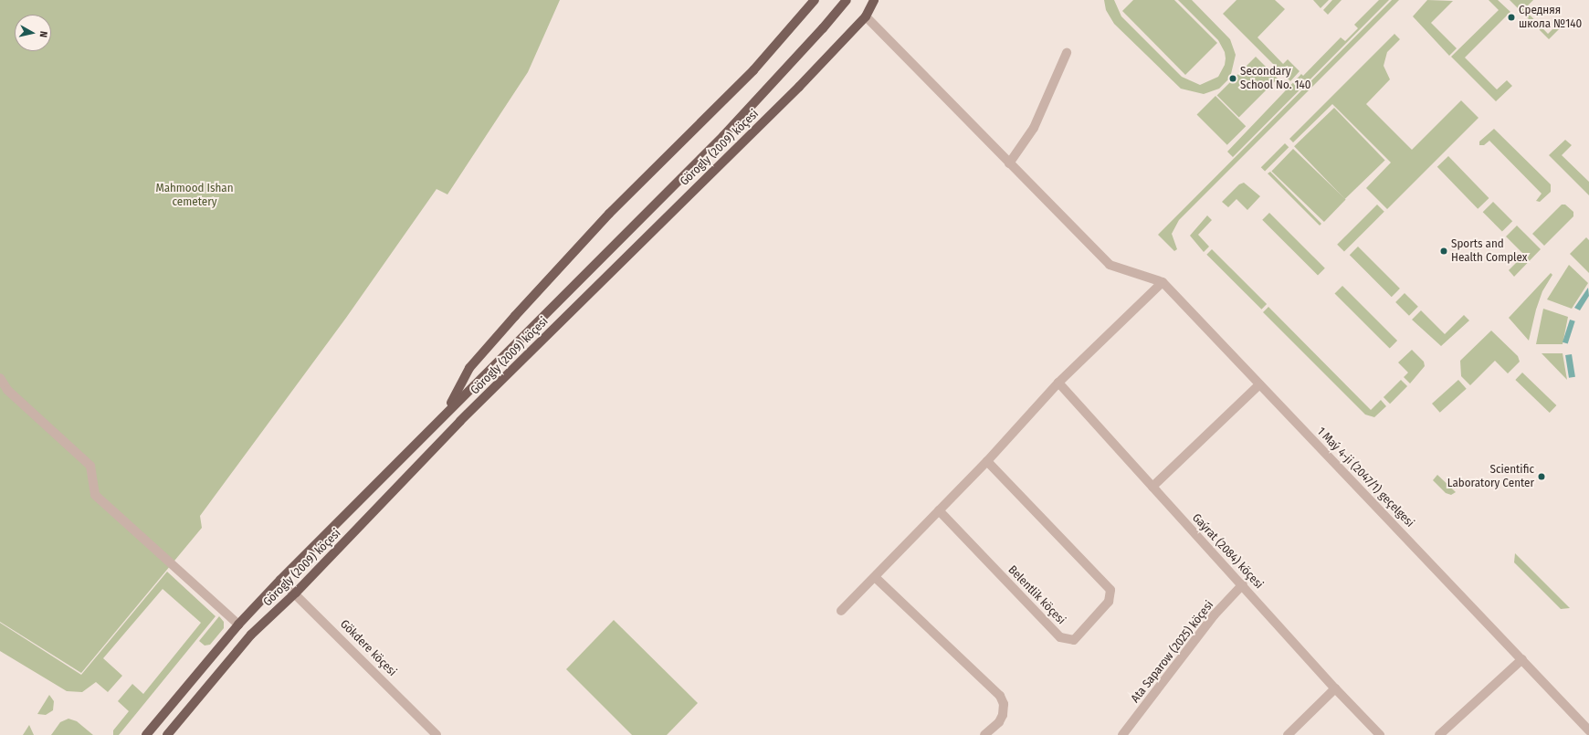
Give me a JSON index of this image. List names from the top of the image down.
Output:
{
  "streets": {
    "main road": ["Görogly (2009) köçesi"],
    "street": [
      "1 Maý 4-ji (2047/1) geçelgesi",
      "Gaýrat (2084) köçesi",
      "Belentlik köçesi",
      "Gökdere köçesi",
      "Ata Saparow (2025) köçesi"
    ]
  },
  "crossings": [
    ["Görogly (2009) köçesi", "Gökdere köçesi"],
    ["Gaýrat (2084) köçesi", "Ata Saparow (2025) köçesi"]
  ],
  "parks": ["Mahmood Ishan cemetery"],
  "places": [
    "Средняя школа №140",
    "Secondary School No. 140",
    "Sports and Health Complex",
    "Scientific Laboratory Center"
  ],
  "north": "right"
}
